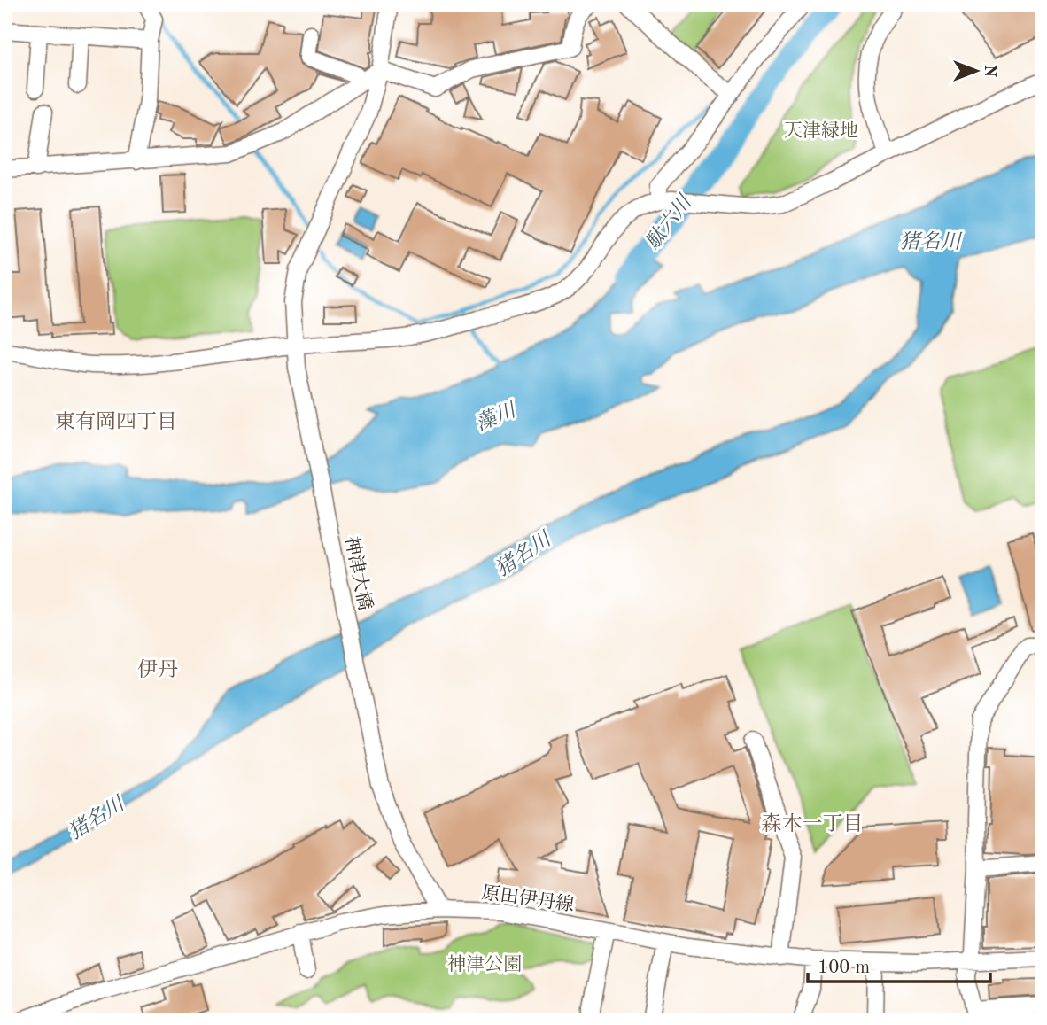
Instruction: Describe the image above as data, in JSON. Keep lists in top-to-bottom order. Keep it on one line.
{"streets":{"street":["神津大橋","原田伊丹線"]},"crossings":[["神津大橋","原田伊丹線"]],"districts":["東有岡四丁目","伊丹","森本一丁目"],"water":["駄六川","猪名川","藻川"],"parks":["天津緑地","神津公園"],"scale_bar":"100 m","north":"right"}
